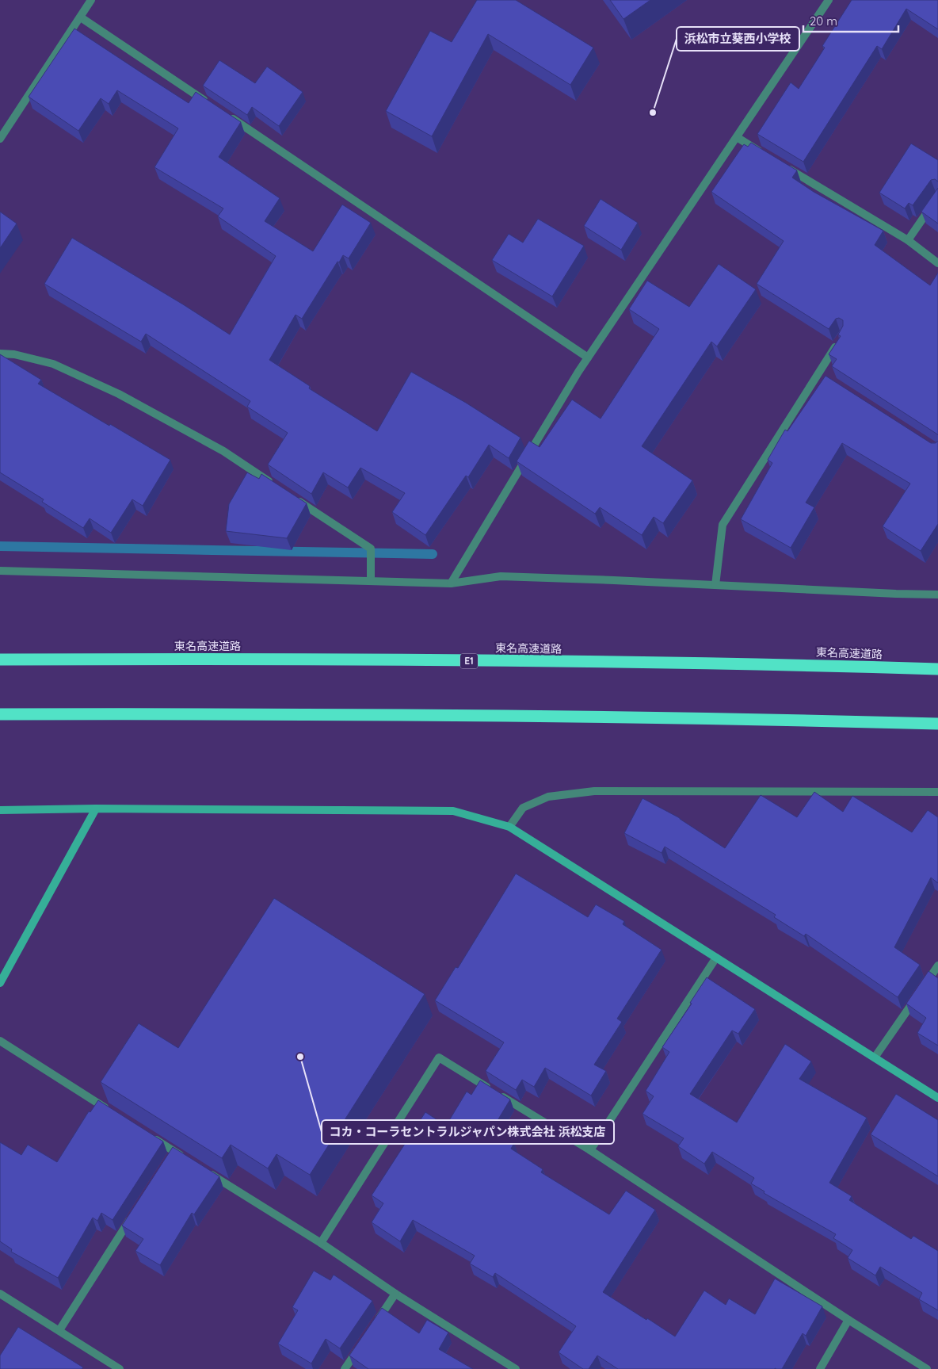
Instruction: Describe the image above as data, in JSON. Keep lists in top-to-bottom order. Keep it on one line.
{"streets":{"highway":["東名高速道路","E1"]},"places":["浜松市立葵西小学校","コカ・コーラセントラルジャパン株式会社 浜松支店"],"scale_bar":"20 m"}
